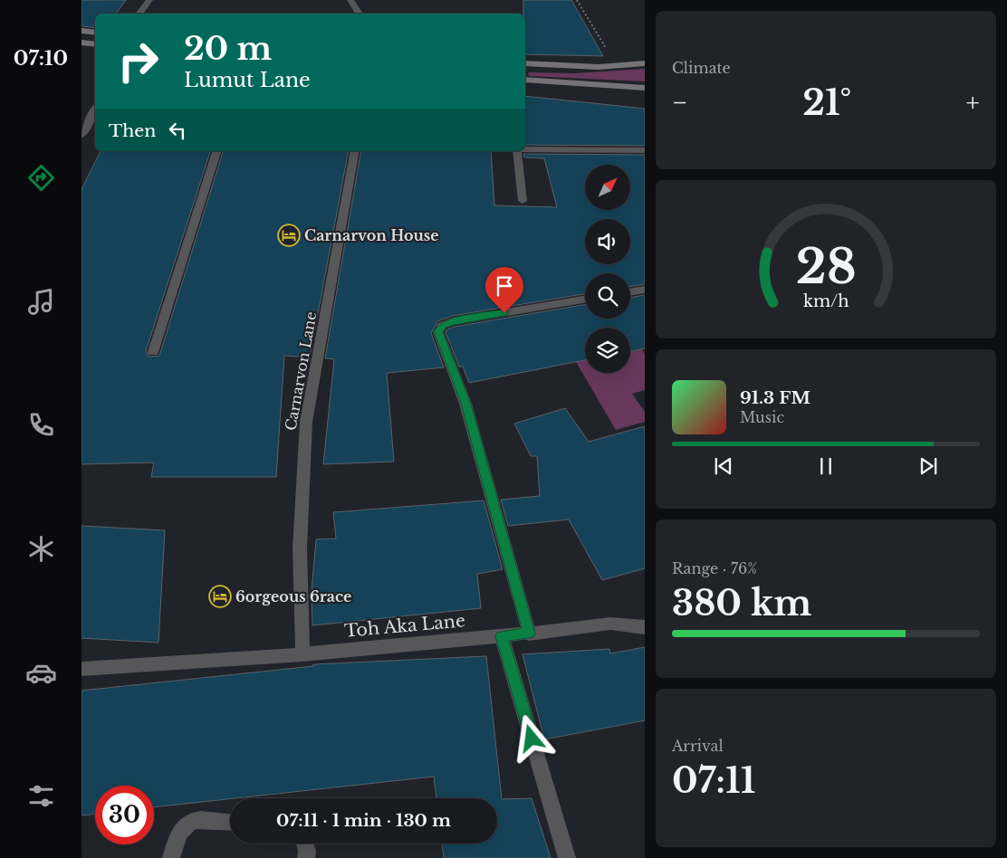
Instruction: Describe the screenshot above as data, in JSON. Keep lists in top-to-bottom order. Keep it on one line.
{"streets":{"street":["Carnarvon Lane","Toh Aka Lane"]},"crossings":[["Carnarvon Lane","Toh Aka Lane"]],"places":{"hotel":["Carnarvon House","6orgeous 6race"]},"north":"top right","page":{"tabs":"07:10","tile":["Climate",["Range · 76%","380 km"],["Arrival","07:11"]],"turn":["20 m","Lumut Lane"],"heat":["−","21°","+"],"then":"Then","song":["91.3 FM","Music"],"limit":"30","trip":"07:11 · 1 min · 130 m","gauge":["28","km/h"]}}
